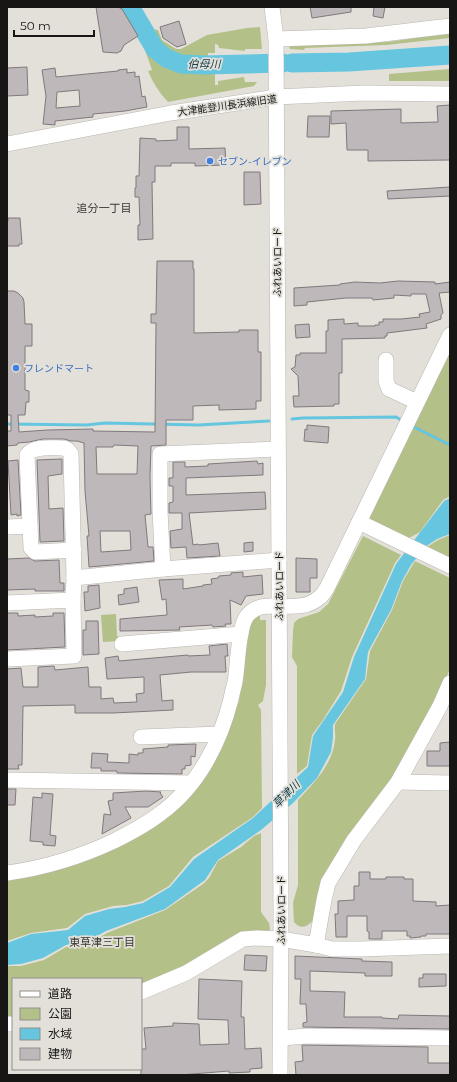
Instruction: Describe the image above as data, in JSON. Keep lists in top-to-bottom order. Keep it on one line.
{"streets":{"street":["大津能登川長浜線旧道","ふれあいロード"]},"crossings":[["大津能登川長浜線旧道","ふれあいロード"]],"districts":["追分一丁目","東草津三丁目"],"water":["伯母川","草津川"],"places":["セブン-イレブン","フレンドマート"],"legend":["道路","公園","水域","建物"],"scale_bar":"50 m"}
